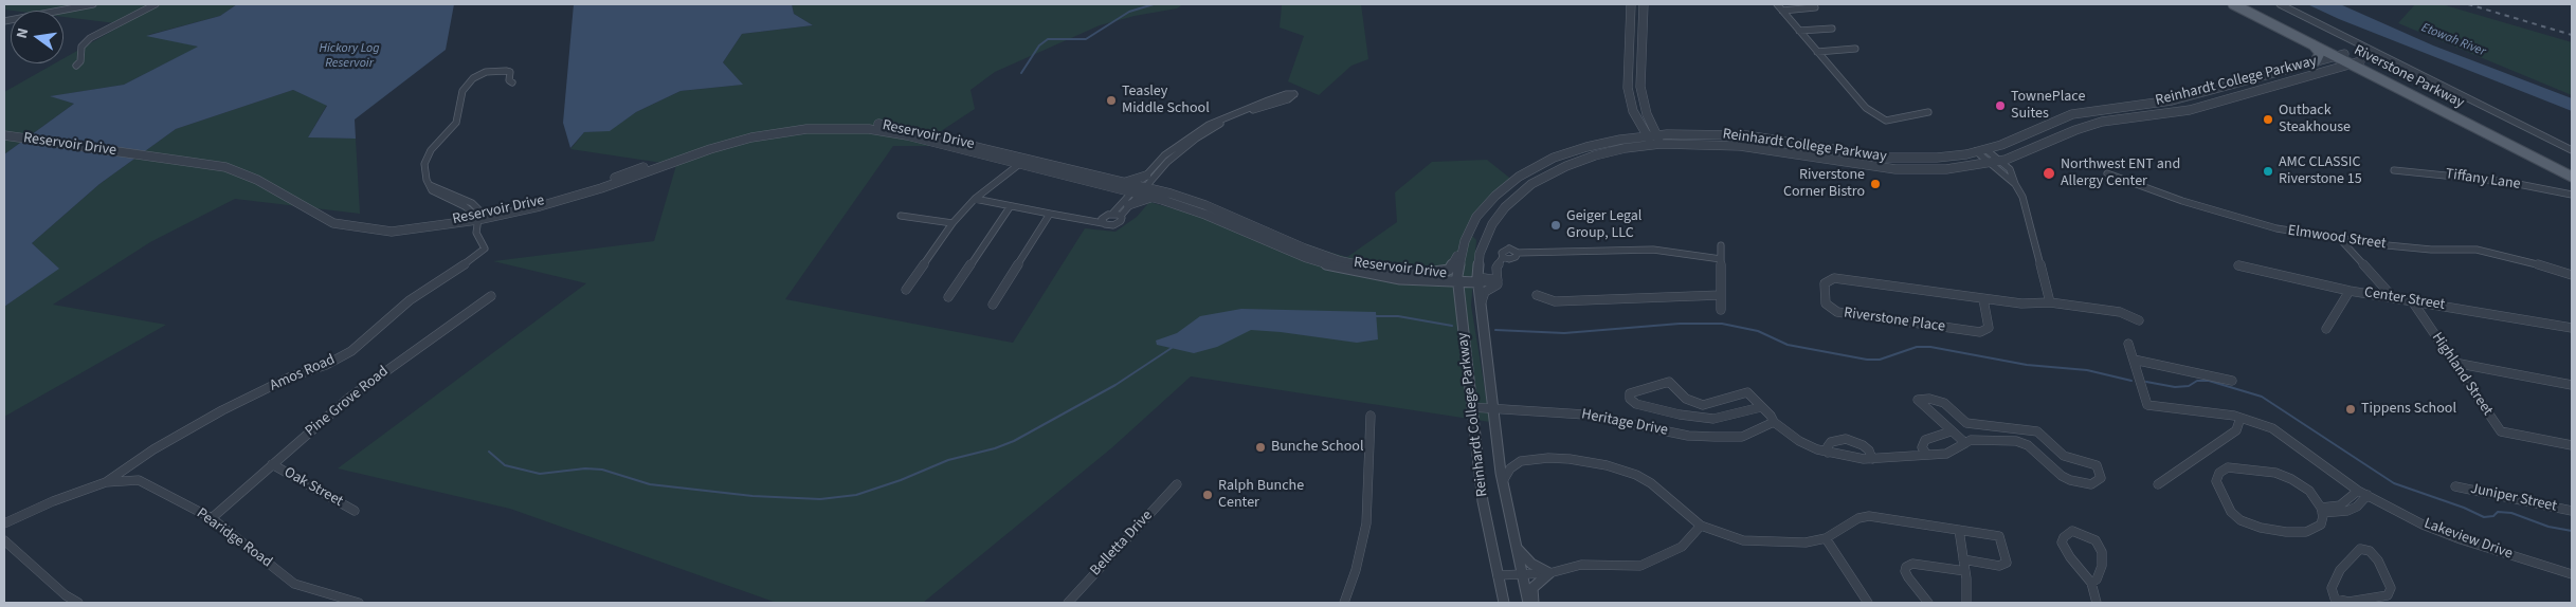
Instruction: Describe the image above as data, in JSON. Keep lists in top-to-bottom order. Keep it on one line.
{"streets":{"main road":["Riverstone Parkway"],"street":["Reinhardt College Parkway","Reservoir Drive","Tiffany Lane","Elmwood Street","Center Street","Riverstone Place","Amos Road","Highland Street","Pine Grove Road","Heritage Drive","Oak Street","Juniper Street","Pearidge Road","Lakeview Drive","Belletta Drive"]},"crossings":[["Riverstone Parkway","Reinhardt College Parkway"],["Reinhardt College Parkway","Reservoir Drive"],["Reinhardt College Parkway","Heritage Drive"],["Reservoir Drive","Amos Road"],["Center Street","Highland Street"],["Amos Road","Pearidge Road"],["Pine Grove Road","Oak Street"],["Pine Grove Road","Pearidge Road"]],"water":["Etowah River","Hickory Log Reservoir"],"places":["Teasley Middle School","TownePlace Suites","Outback Steakhouse","AMC CLASSIC Riverstone 15","Northwest ENT and Allergy Center","Riverstone Corner Bistro","Geiger Legal Group, LLC","Tippens School","Bunche School","Ralph Bunche Center"],"north":"left"}
